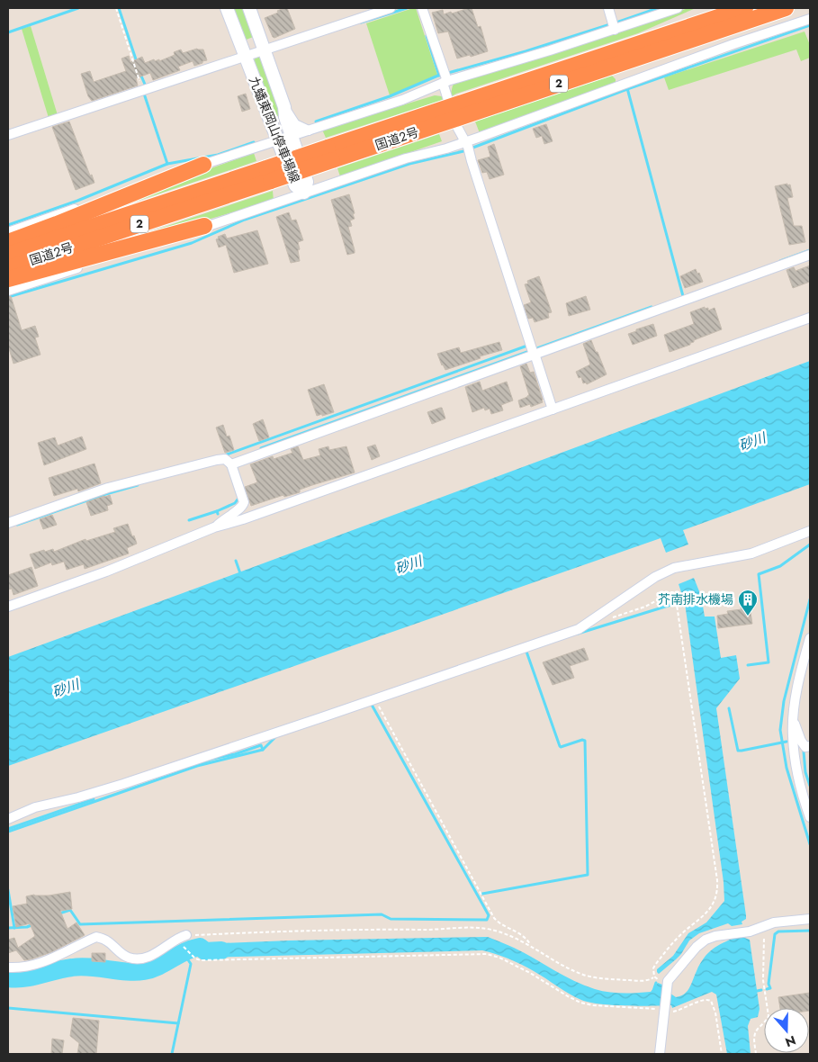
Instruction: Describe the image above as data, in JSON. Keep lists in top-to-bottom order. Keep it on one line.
{"streets":{"highway":["2","国道2号"],"main road":["九蟠東岡山停車場線"]},"water":["砂川"],"places":{"building":["芥南排水機場"]},"north":"bottom"}
